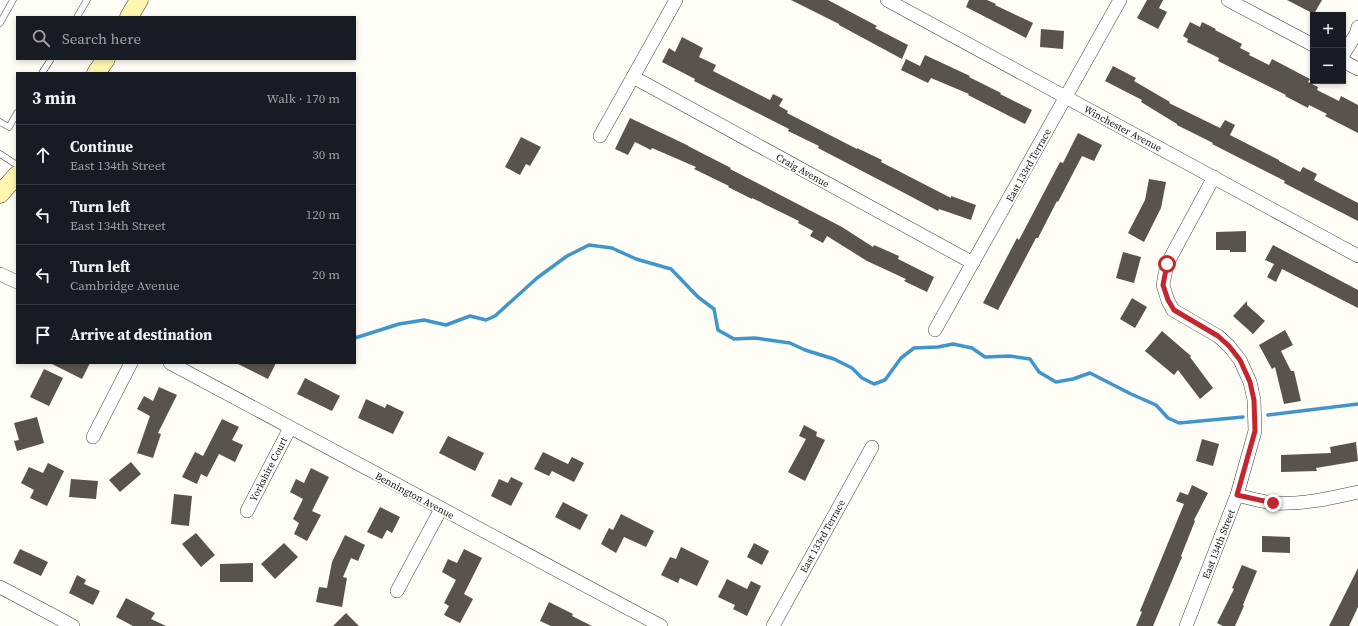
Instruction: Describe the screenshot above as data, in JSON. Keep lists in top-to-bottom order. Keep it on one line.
{"streets":{"street":["Winchester Avenue","East 133rd Terrace","Craig Avenue","Yorkshire Court","Bennington Avenue","East 134th Street"]},"crossings":[["Winchester Avenue","East 133rd Terrace"],["Winchester Avenue","East 134th Street"],["East 133rd Terrace","Craig Avenue"],["Yorkshire Court","Bennington Avenue"]],"page":{"map_buttons":["+","−"],"search":"Search here","heading":["3 min","Walk · 170 m"],"list":[["Continue","East 134th Street","30 m"],["Turn left","East 134th Street","120 m"],["Turn left","Cambridge Avenue","20 m"],"Arrive at destination"]}}
